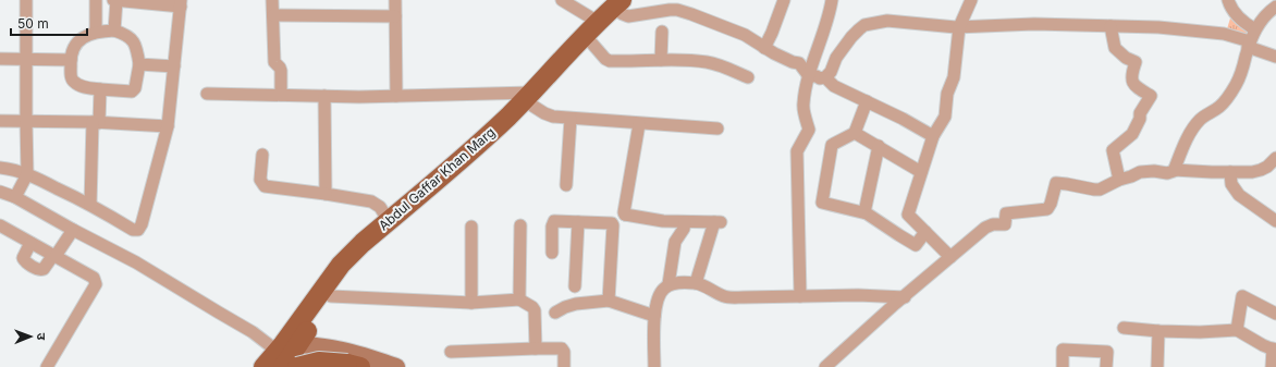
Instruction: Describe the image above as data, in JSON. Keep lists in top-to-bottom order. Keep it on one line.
{"streets":{"main road":["Abdul Gaffar Khan Marg"]},"scale_bar":"50 m","north":"right"}
